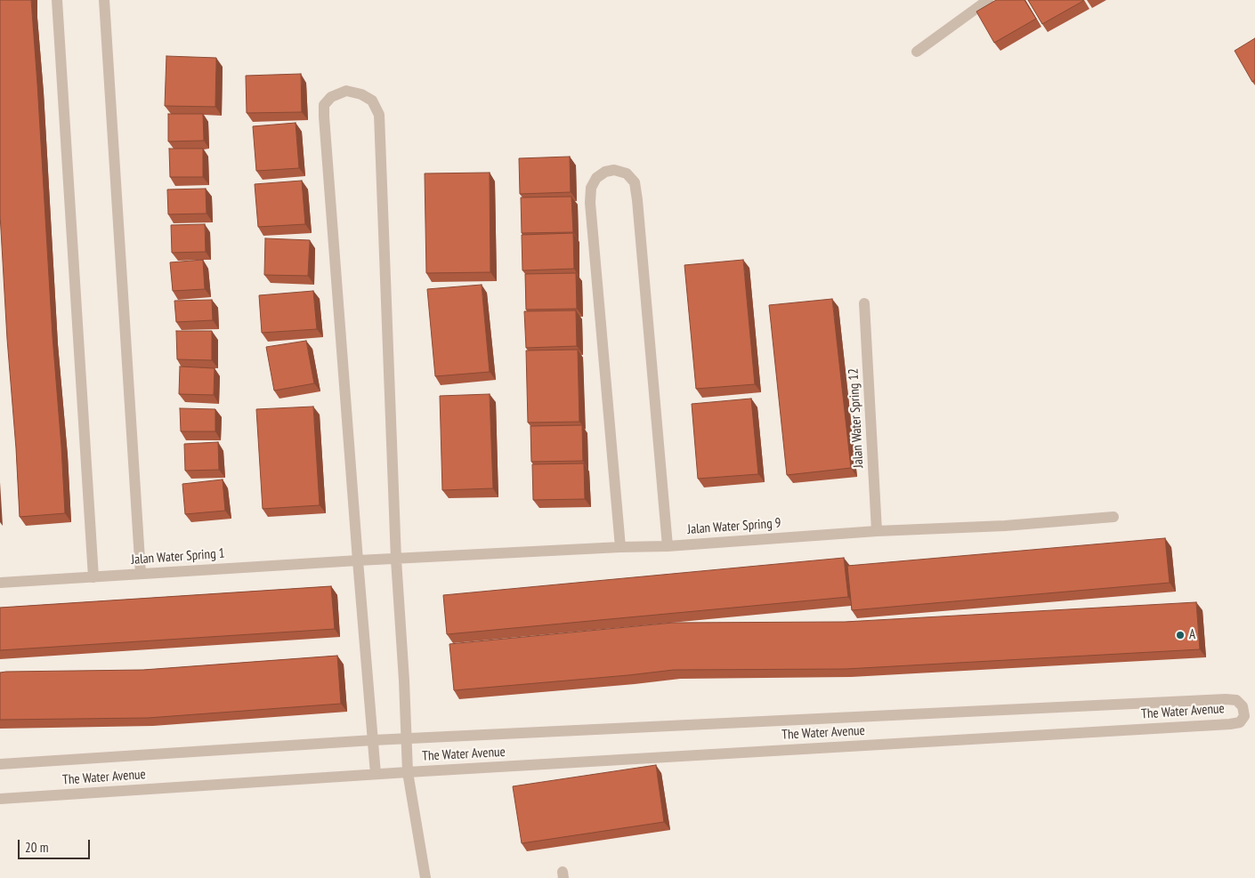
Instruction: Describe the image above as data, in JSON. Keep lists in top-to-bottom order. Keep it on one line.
{"streets":{"street":["Jalan Water Spring 12","Jalan Water Spring 9","Jalan Water Spring 1","The Water Avenue"]},"crossings":[["Jalan Water Spring 12","Jalan Water Spring 9"],["Jalan Water Spring 9","Jalan Water Spring 1"]],"places":["A"],"scale_bar":"20 m"}
